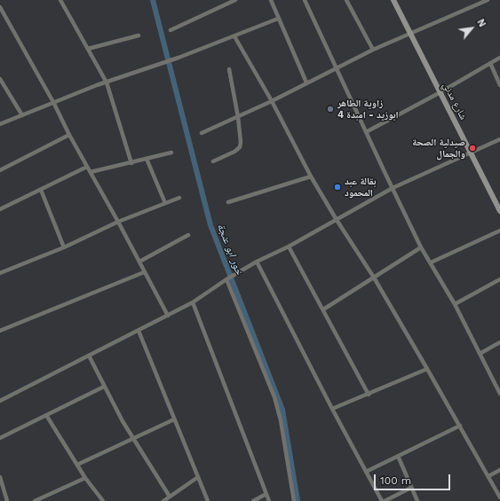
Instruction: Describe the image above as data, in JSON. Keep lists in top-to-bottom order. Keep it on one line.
{"streets":{"street":["شارع مدني"]},"water":["خور ابو عنجة"],"places":["زاوية الطاهر ابوزيد - امبدة 4","صيدلية الصحة والجمال","بقالة عبد المحمود"],"scale_bar":"100 m","north":"top right"}
